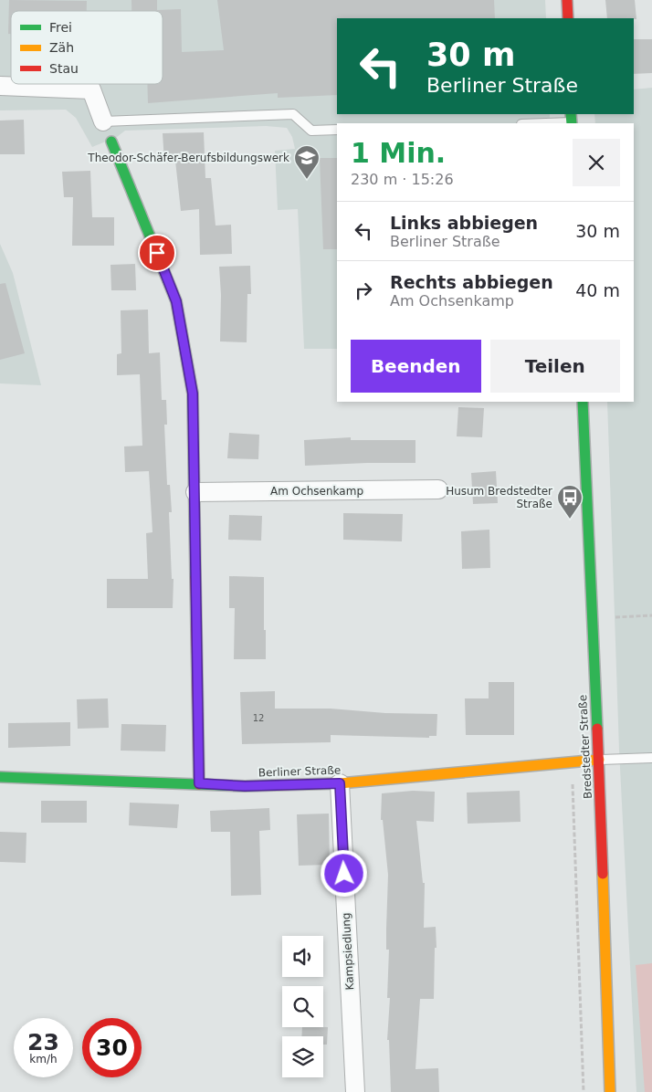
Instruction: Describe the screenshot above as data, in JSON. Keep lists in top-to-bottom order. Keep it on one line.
{"streets":{"street":["Am Ochsenkamp","Bredstedter Straße","Berliner Straße","Kampsiedlung"]},"crossings":[["Bredstedter Straße","Berliner Straße"],["Berliner Straße","Kampsiedlung"]],"places":{"school or university":["Theodor-Schäfer-Berufsbildungswerk"],"bus stop":["Husum Bredstedter Straße"]},"house_numbers":["12"],"legend":["Frei","Zäh","Stau"],"page":{"turn":["30 m","Berliner Straße"],"heading":["1 Min.","230 m · 15:26"],"list":[{"name":"Links abbiegen","note":"Berliner Straße","value":"30 m"},{"name":"Rechts abbiegen","note":"Am Ochsenkamp","value":"40 m"}],"buttons":["Beenden","Teilen"],"speed":"23 km/h","limit":"30"}}
